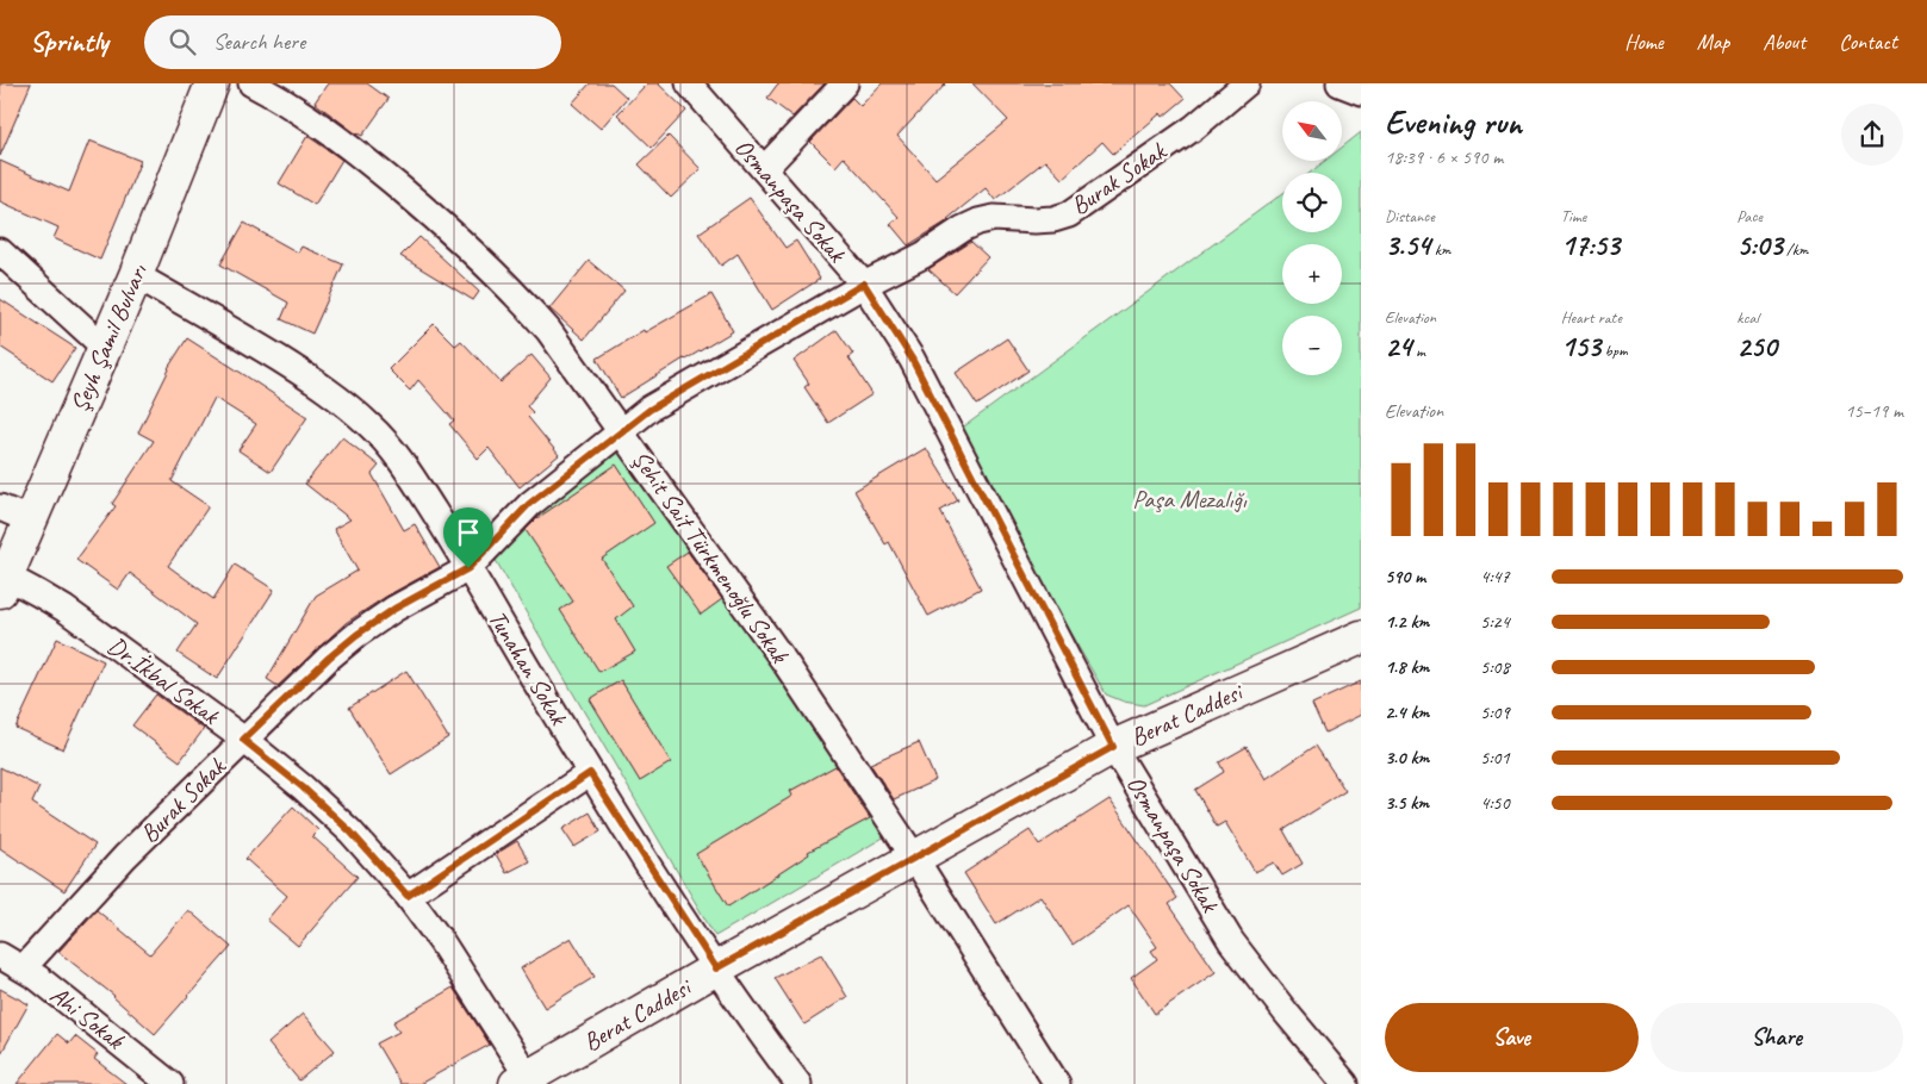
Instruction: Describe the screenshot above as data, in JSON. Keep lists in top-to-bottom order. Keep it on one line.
{"streets":{"street":["Burak Sokak","Osmanpaşa Sokak","Şeyh Şamil Bulvarı","Şehit Sait Türkmenoğlu Sokak","Tunahan Sokak","Dr.İkbal Sokak","Berat Caddesi","Ahi Sokak"]},"crossings":[["Burak Sokak","Osmanpaşa Sokak"],["Burak Sokak","Şehit Sait Türkmenoğlu Sokak"],["Burak Sokak","Tunahan Sokak"],["Burak Sokak","Dr.İkbal Sokak"],["Burak Sokak","Ahi Sokak"],["Osmanpaşa Sokak","Berat Caddesi"],["Şeyh Şamil Bulvarı","Tunahan Sokak"],["Şeyh Şamil Bulvarı","Dr.İkbal Sokak"],["Şehit Sait Türkmenoğlu Sokak","Berat Caddesi"],["Tunahan Sokak","Berat Caddesi"],["Dr.İkbal Sokak","Berat Caddesi"]],"parks":["Paşa Mezalığı"],"north":"top left","page":{"header":"Sprintly","search":"Search here","nav":["Home","Map","About","Contact"],"heading":["Evening run","18:39 · 6 × 590 m"],"map_buttons":["+","−"],"stats":[["Distance","3.54 km"],["Time","17:53"],["Pace","5:03 /km"],["Elevation","24 m"],["Heart rate","153 bpm"],["kcal","250"]],"chart":["Elevation","15–19 m"],"list":[{"name":"590 m","note":"4:47"},{"name":"1.2 km","note":"5:24"},{"name":"1.8 km","note":"5:08"},{"name":"2.4 km","note":"5:09"},{"name":"3.0 km","note":"5:01"},{"name":"3.5 km","note":"4:50"}],"buttons":["Save","Share"]}}
